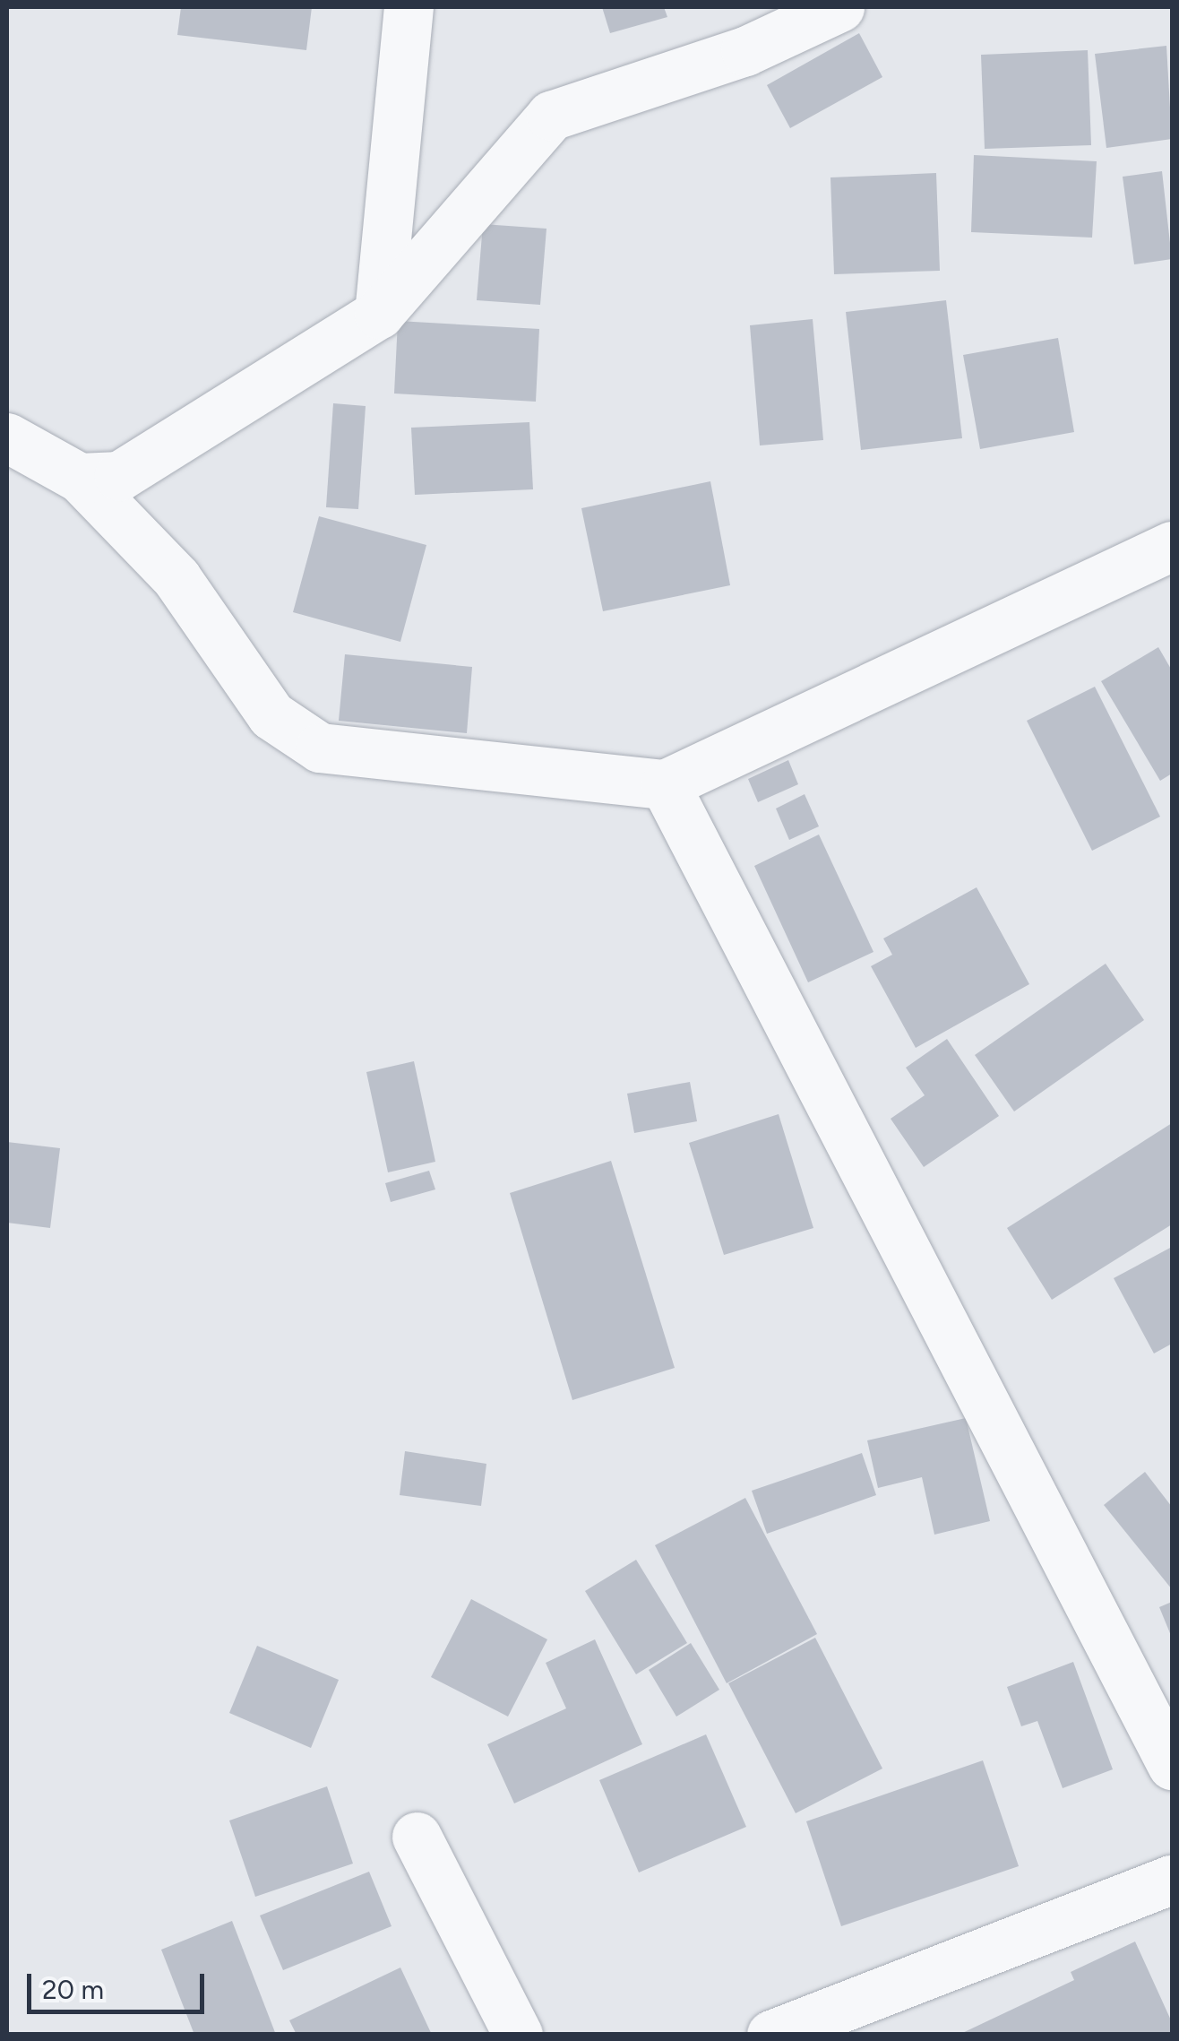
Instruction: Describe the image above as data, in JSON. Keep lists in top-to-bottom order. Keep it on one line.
{"scale_bar":"20 m"}
